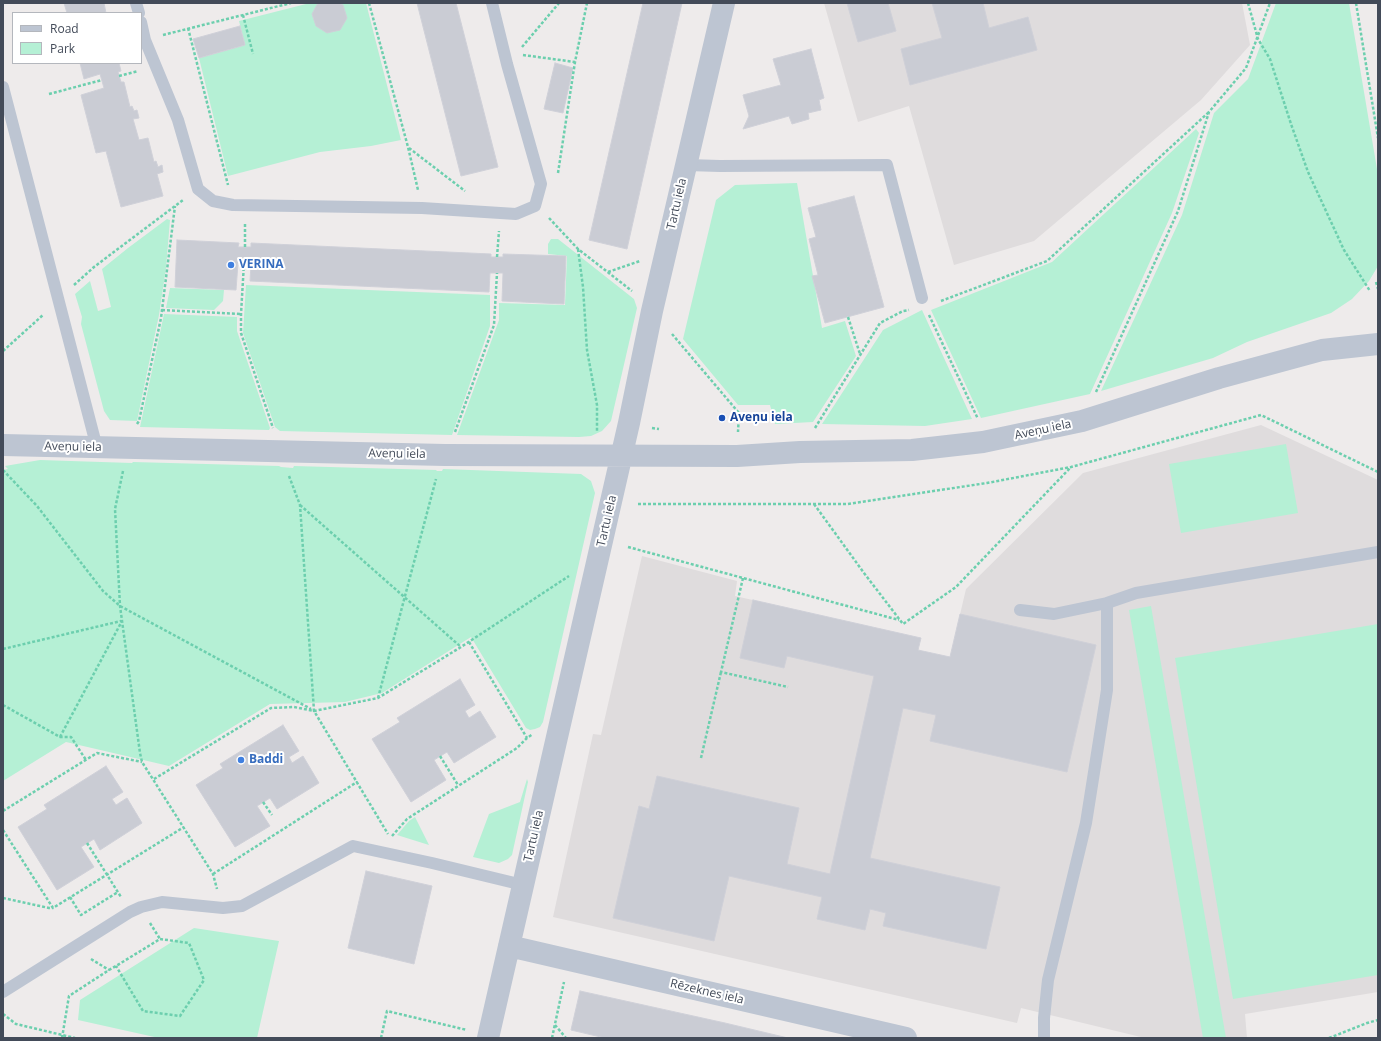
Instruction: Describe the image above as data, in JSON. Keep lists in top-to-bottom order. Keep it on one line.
{"streets":{"street":["Tartu iela","Aveņu iela","Rēzeknes iela"]},"crossings":[["Tartu iela","Aveņu iela"],["Tartu iela","Rēzeknes iela"]],"places":["VERINA","Aveņu iela","Baddi"],"legend":["Road","Park"]}
